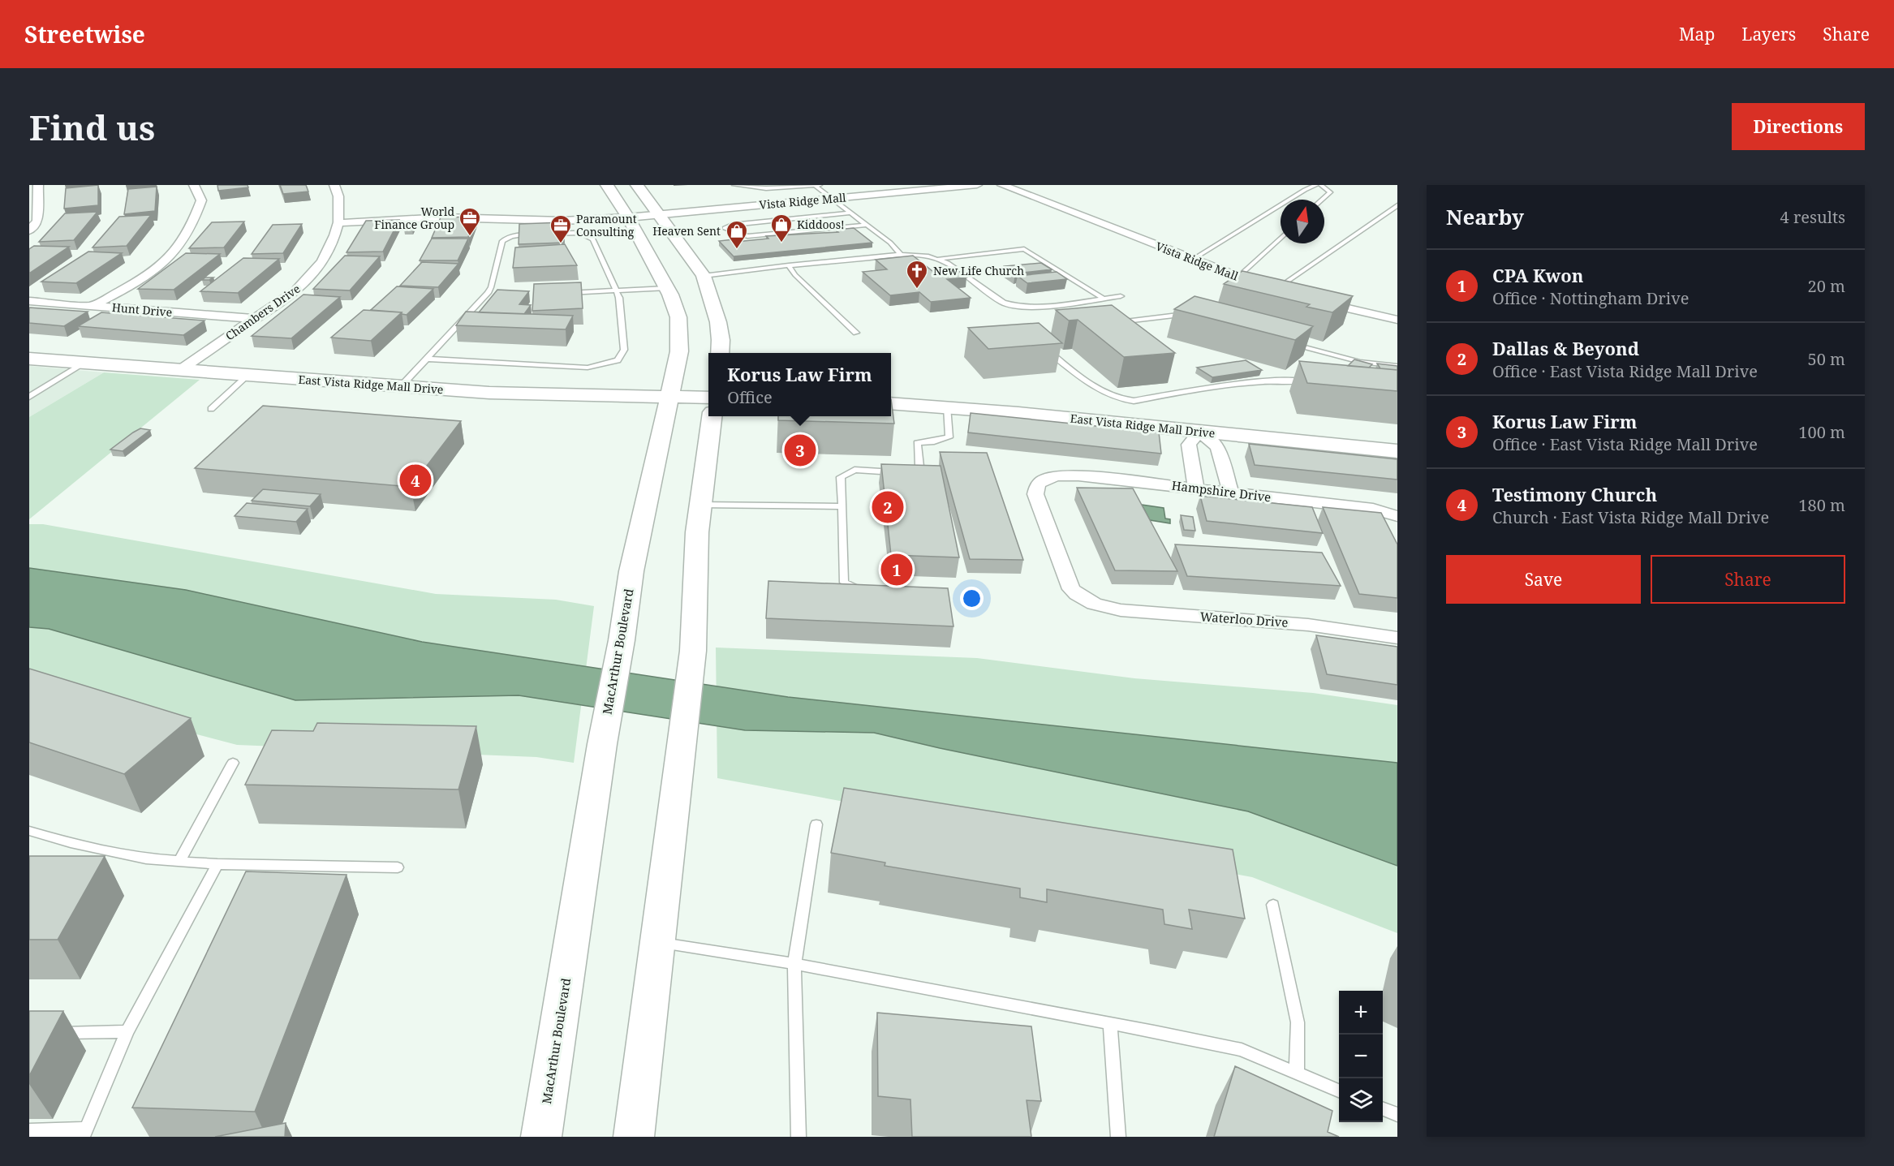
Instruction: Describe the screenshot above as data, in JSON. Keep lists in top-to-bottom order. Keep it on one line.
{"streets":{"main road":["East Vista Ridge Mall Drive","MacArthur Boulevard"],"street":["Vista Ridge Mall","Hunt Drive","Chambers Drive","Hampshire Drive","Waterloo Drive"]},"crossings":[["Vista Ridge Mall","Chambers Drive"],["Vista Ridge Mall","MacArthur Boulevard"],["Hunt Drive","Chambers Drive"],["Chambers Drive","East Vista Ridge Mall Drive"],["East Vista Ridge Mall Drive","MacArthur Boulevard"],["Hampshire Drive","Waterloo Drive"]],"places":{"office":["World Finance Group","Paramount Consulting"],"shop":["Kiddoos!","Heaven Sent"],"church":["New Life Church"]},"north":"top","page":{"header":"Streetwise","nav":["Map","Layers","Share"],"buttons":["Directions",["Save","Share"]],"title":"Find us","heading":["Nearby","4 results"],"list":[{"mark":"1","name":"CPA Kwon","note":"Office · Nottingham Drive","value":"20 m"},{"mark":"2","name":"Dallas & Beyond","note":"Office · East Vista Ridge Mall Drive","value":"50 m"},{"mark":"3","name":"Korus Law Firm","note":"Office · East Vista Ridge Mall Drive","value":"100 m"},{"mark":"4","name":"Testimony Church","note":"Church · East Vista Ridge Mall Drive","value":"180 m"}],"popup":["Korus Law Firm","Office"],"pins":["3","4","2","1"],"map_buttons":["+","−"]}}
